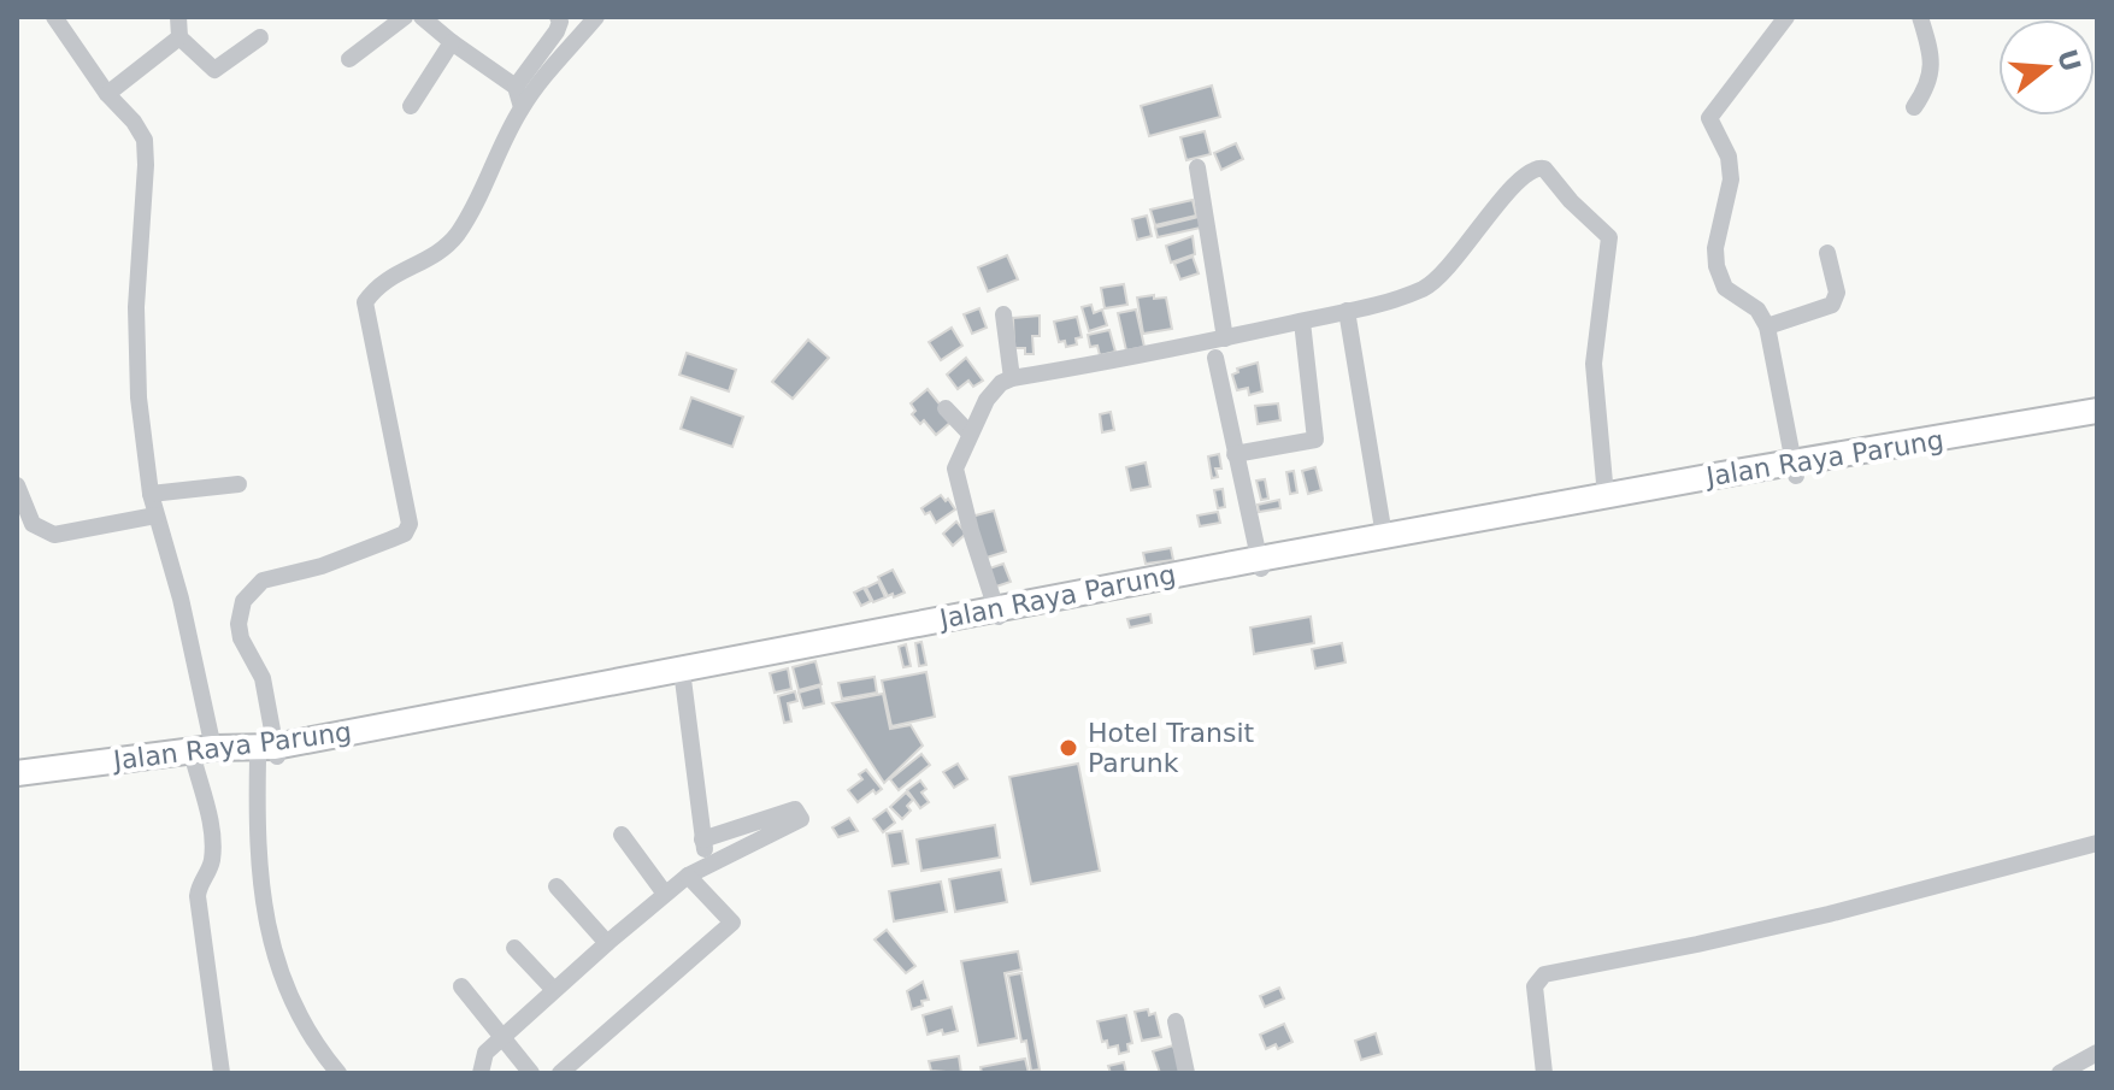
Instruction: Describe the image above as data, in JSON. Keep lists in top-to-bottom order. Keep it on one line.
{"streets":{"highway":["Jalan Raya Parung"]},"places":["Hotel Transit Parunk"],"north":"right"}
